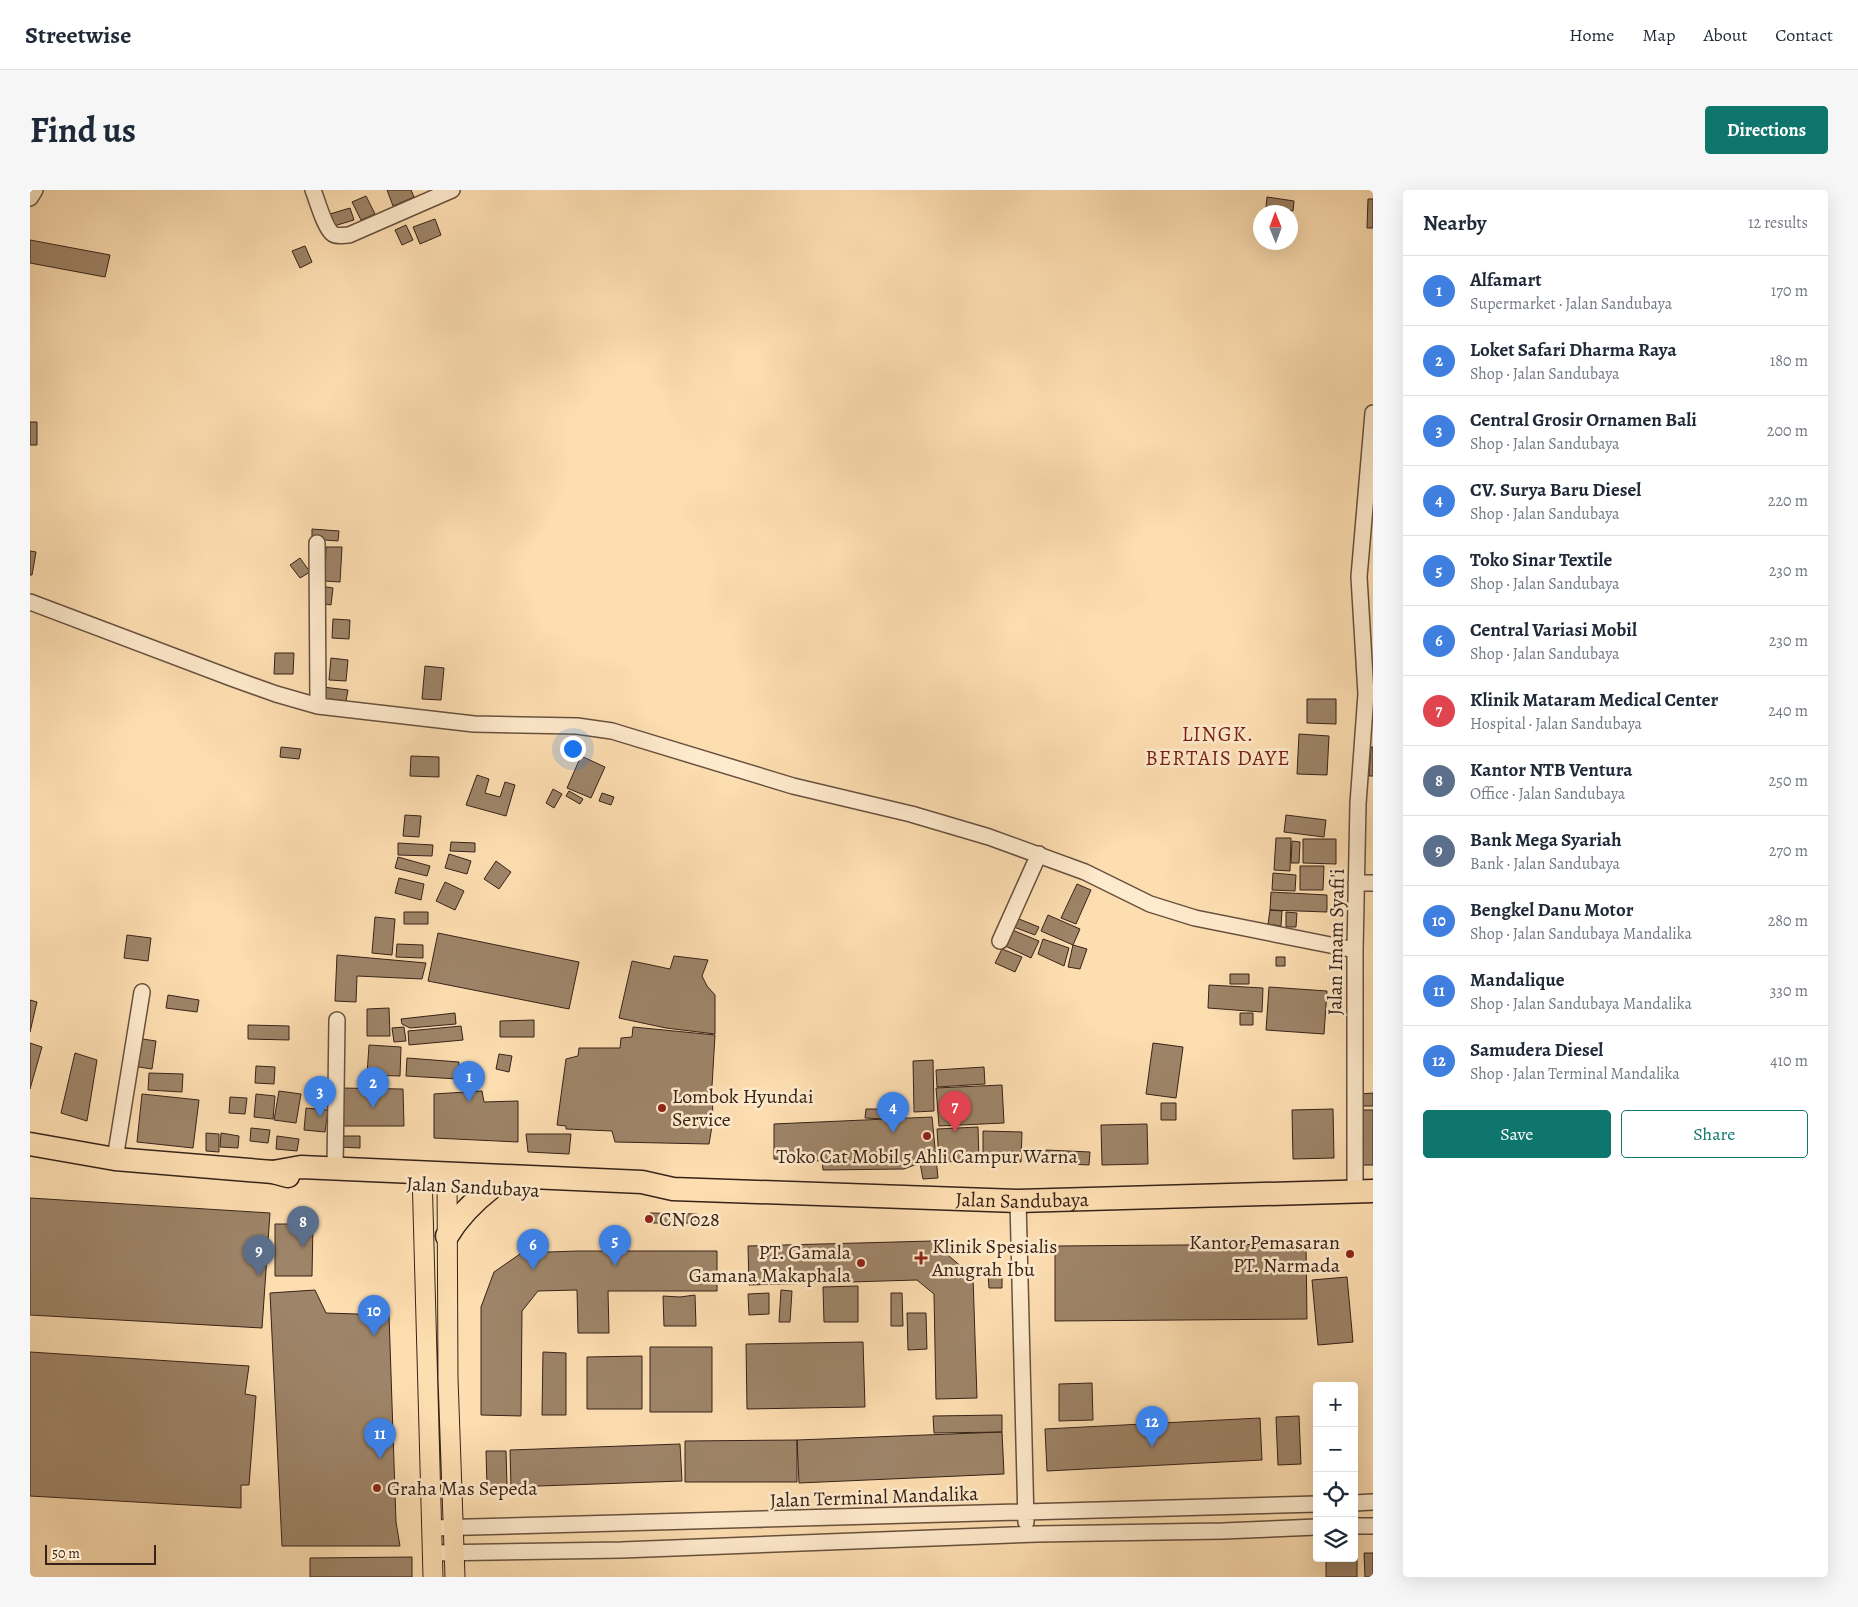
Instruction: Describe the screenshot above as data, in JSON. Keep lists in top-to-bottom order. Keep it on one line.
{"streets":{"highway":["Jalan Sandubaya"],"street":["Jalan Imam Syafi'i","Jalan Terminal Mandalika"]},"crossings":[["Jalan Imam Syafi'i","Jalan Sandubaya"]],"districts":["LINGK. BERTAIS DAYE"],"places":{"other":["Lombok Hyundai Service","Toko Cat Mobil 5 Ahli Campur Warna","CN 028","Kantor Pemasaran PT. Narmada","PT. Gamala Gamana Makaphala","Graha Mas Sepeda"],"health":["Klinik Spesialis Anugrah Ibu"]},"scale_bar":"50 m","north":"top","page":{"header":"Streetwise","nav":["Home","Map","About","Contact"],"title":"Find us","buttons":["Directions",["Save","Share"]],"heading":["Nearby","12 results"],"list":[{"mark":"1","name":"Alfamart","note":"Supermarket · Jalan Sandubaya","value":"170 m"},{"mark":"2","name":"Loket Safari Dharma Raya","note":"Shop · Jalan Sandubaya","value":"180 m"},{"mark":"3","name":"Central Grosir Ornamen Bali","note":"Shop · Jalan Sandubaya","value":"200 m"},{"mark":"4","name":"CV. Surya Baru Diesel","note":"Shop · Jalan Sandubaya","value":"220 m"},{"mark":"5","name":"Toko Sinar Textile","note":"Shop · Jalan Sandubaya","value":"230 m"},{"mark":"6","name":"Central Variasi Mobil","note":"Shop · Jalan Sandubaya","value":"230 m"},{"mark":"7","name":"Klinik Mataram Medical Center","note":"Hospital · Jalan Sandubaya","value":"240 m"},{"mark":"8","name":"Kantor NTB Ventura","note":"Office · Jalan Sandubaya","value":"250 m"},{"mark":"9","name":"Bank Mega Syariah","note":"Bank · Jalan Sandubaya","value":"270 m"},{"mark":"10","name":"Bengkel Danu Motor","note":"Shop · Jalan Sandubaya Mandalika","value":"280 m"},{"mark":"11","name":"Mandalique","note":"Shop · Jalan Sandubaya Mandalika","value":"330 m"},{"mark":"12","name":"Samudera Diesel","note":"Shop · Jalan Terminal Mandalika","value":"410 m"}],"pins":["1","2","3","7","4","8","5","6","9","10","12","11"],"map_buttons":["+","−"],"scale":"50 m"}}
